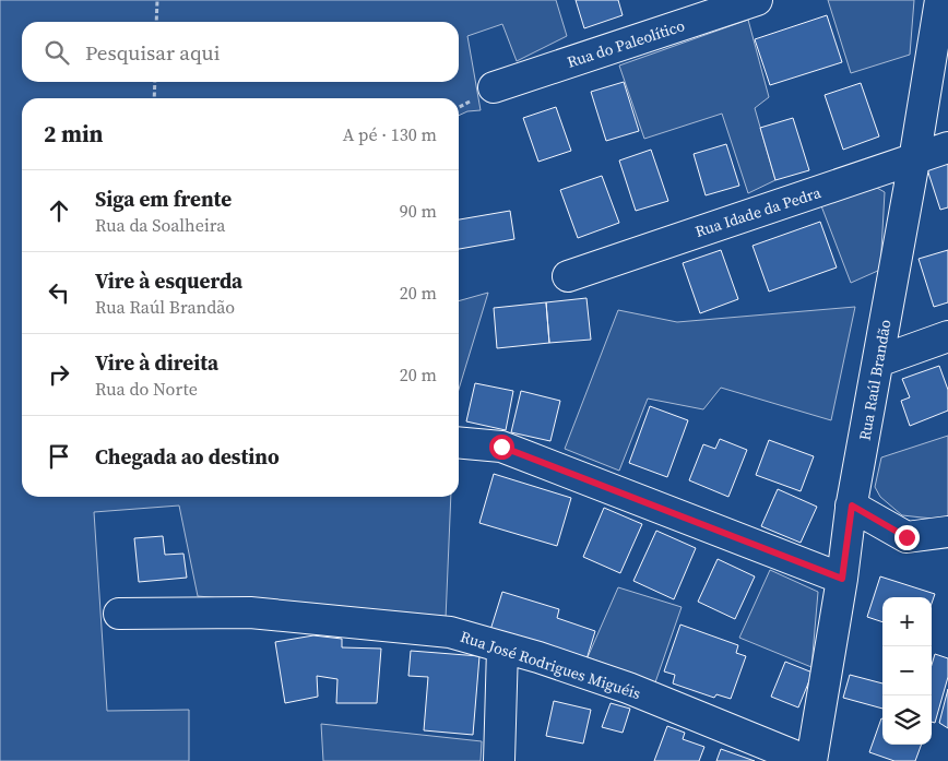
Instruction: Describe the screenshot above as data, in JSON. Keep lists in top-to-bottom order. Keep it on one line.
{"streets":{"street":["Rua do Paleolítico","Rua Idade da Pedra","Rua Raúl Brandão","Rua José Rodrigues Miguéis"]},"crossings":[["Rua Idade da Pedra","Rua Raúl Brandão"]],"page":{"search":"Pesquisar aqui","heading":["2 min","A pé · 130 m"],"list":[["Siga em frente","Rua da Soalheira","90 m"],["Vire à esquerda","Rua Raúl Brandão","20 m"],["Vire à direita","Rua do Norte","20 m"],"Chegada ao destino"],"map_buttons":["+","−"]}}
